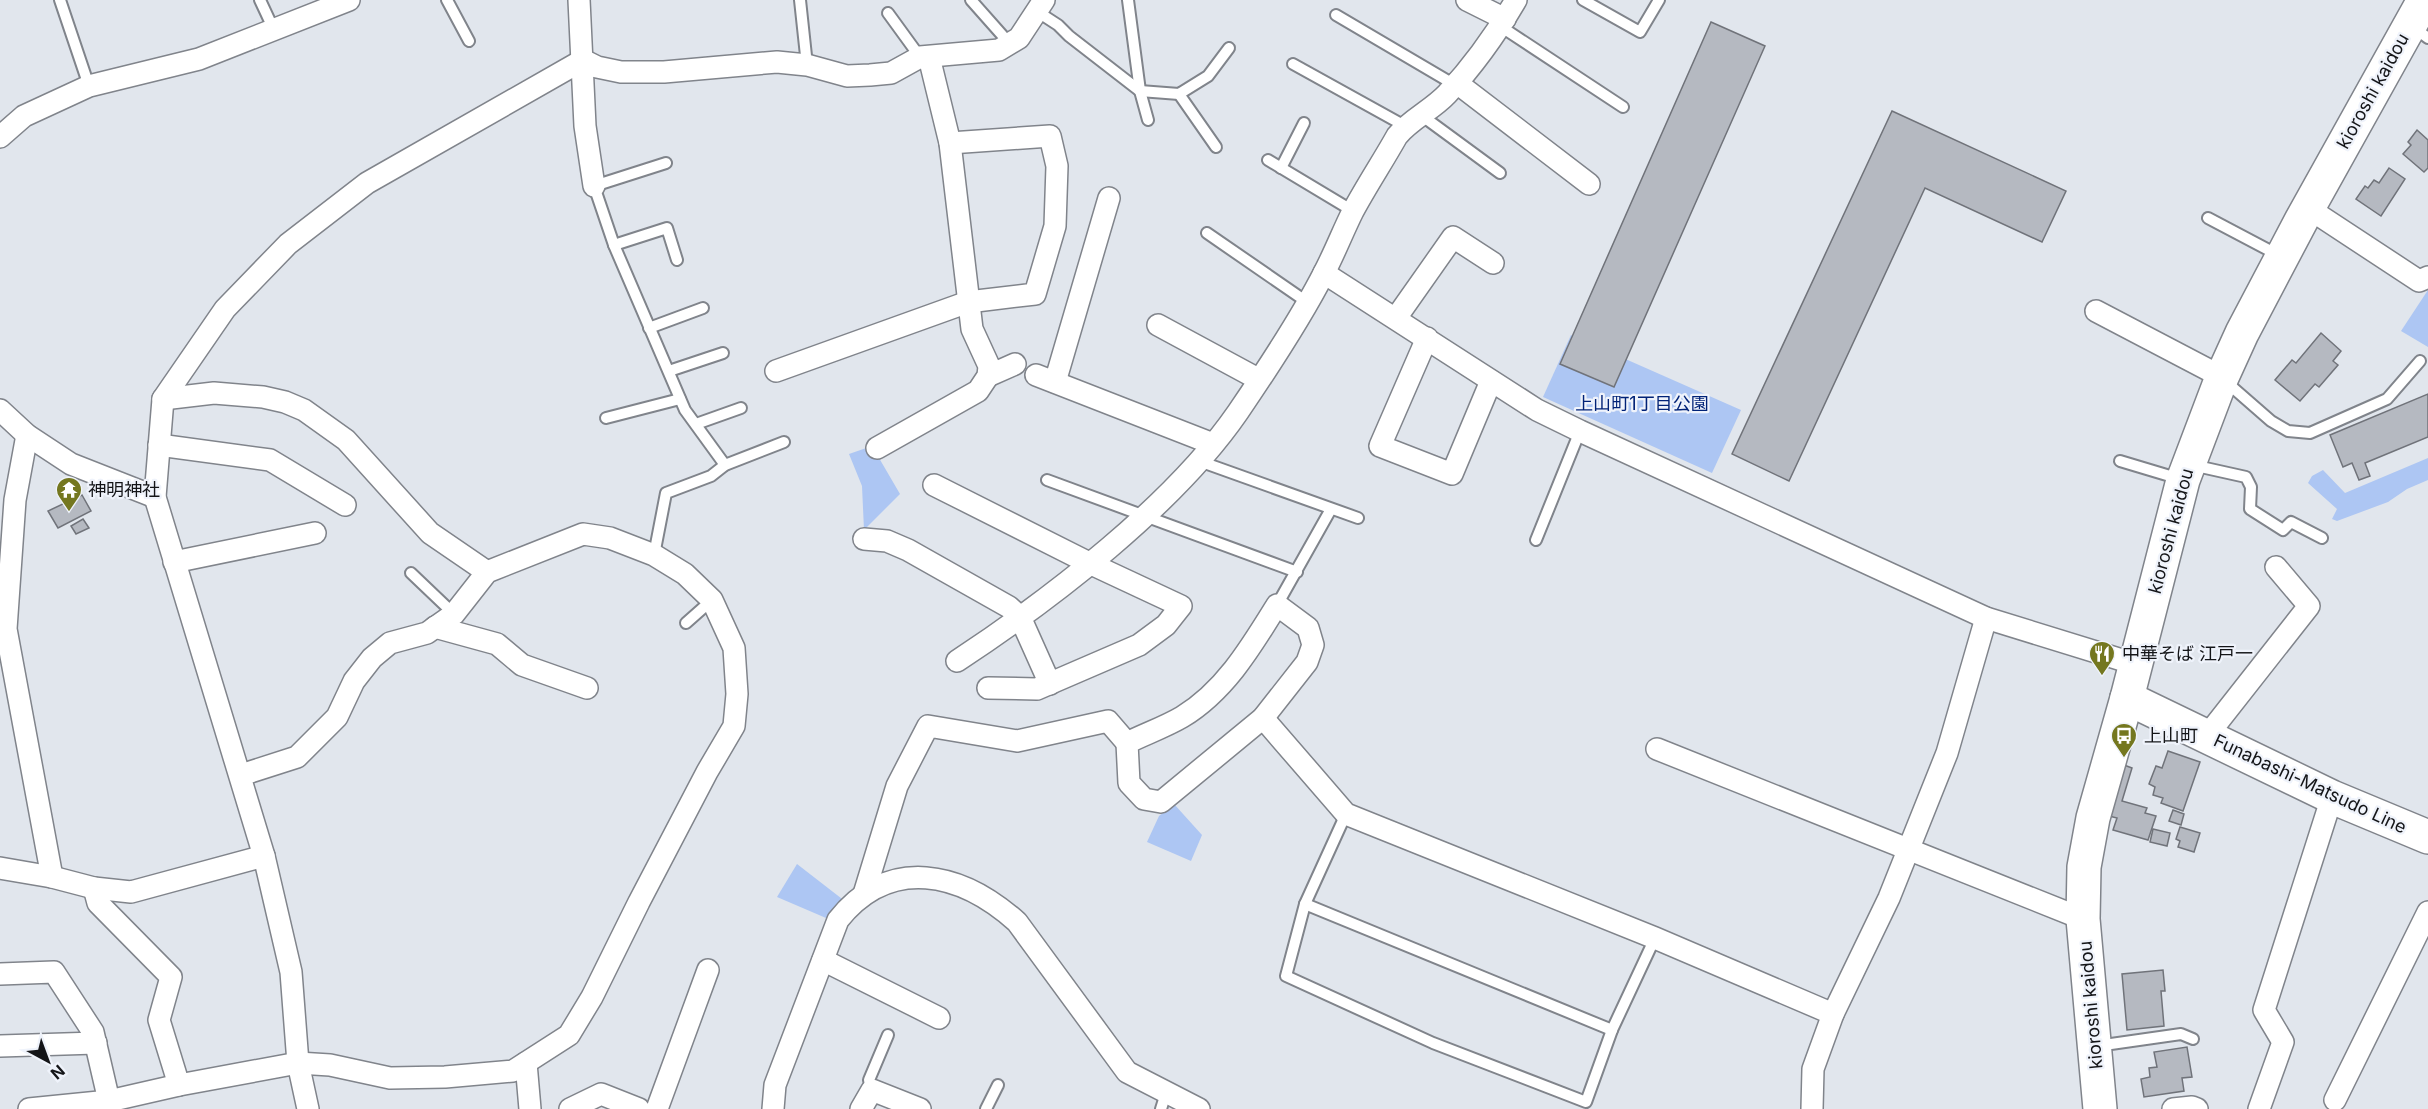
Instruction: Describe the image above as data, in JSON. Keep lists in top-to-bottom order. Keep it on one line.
{"streets":{"main road":["kioroshi kaidou","Funabashi-Matsudo Line"]},"crossings":[["kioroshi kaidou","Funabashi-Matsudo Line"]],"parks":["上山町1丁目公園"],"places":{"temple":["神明神社"],"restaurant":["中華そば 江戸一"],"bus stop":["上山町"]},"north":"bottom right"}
